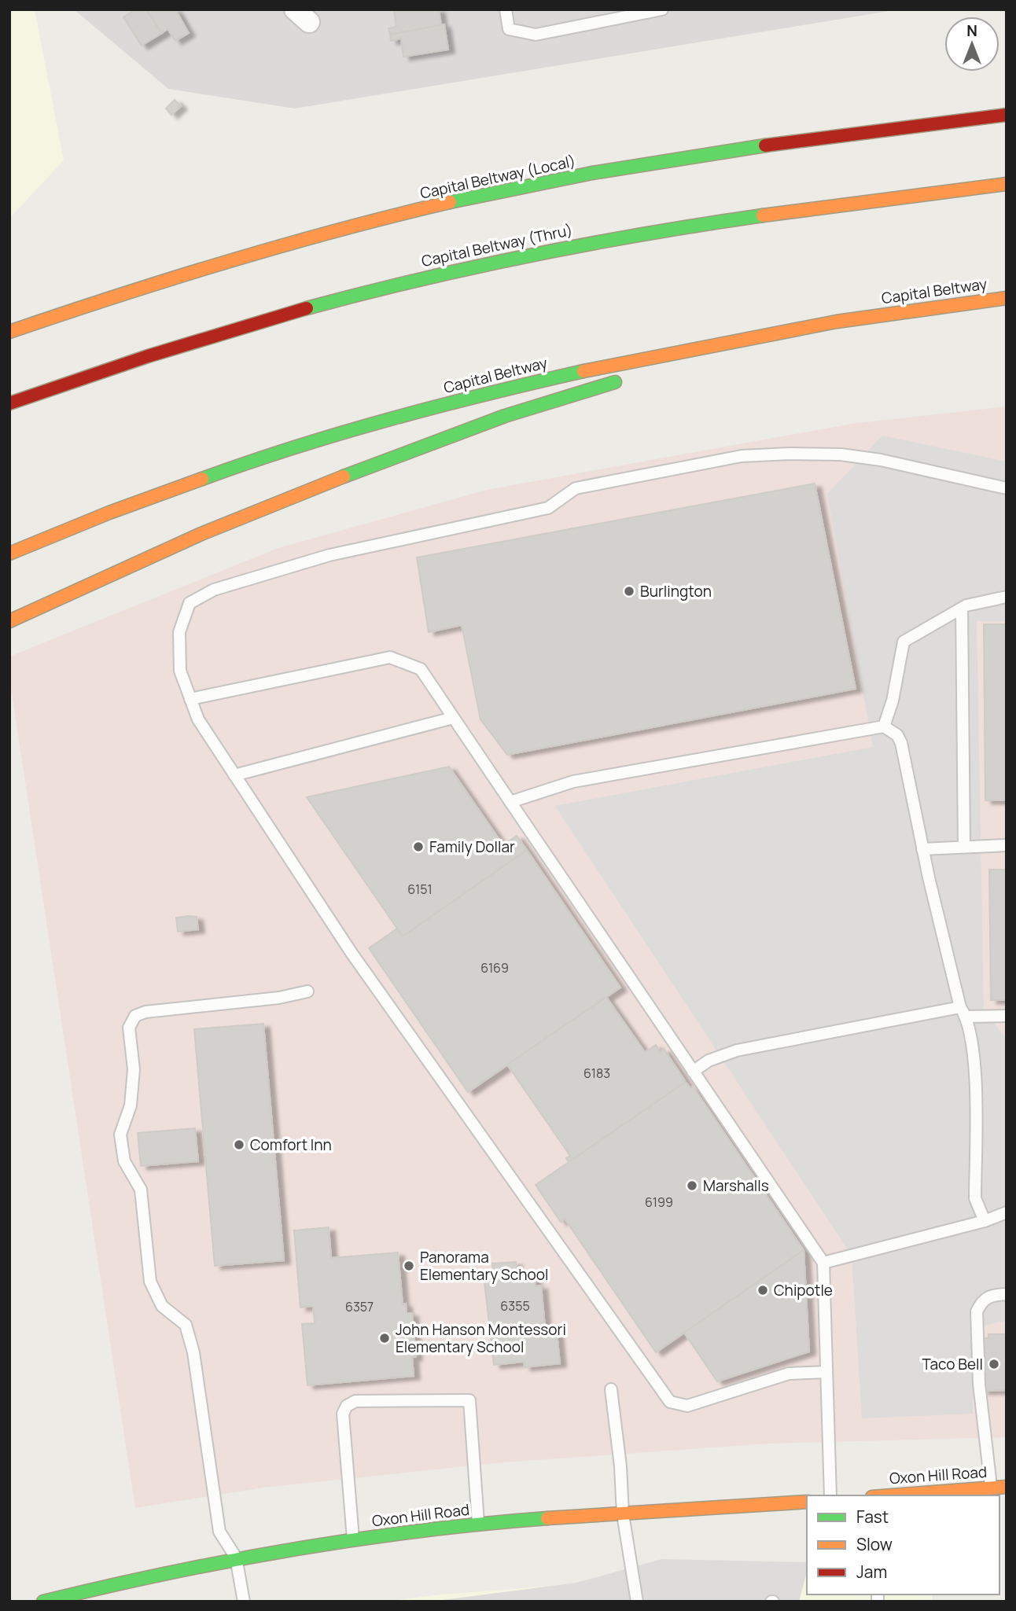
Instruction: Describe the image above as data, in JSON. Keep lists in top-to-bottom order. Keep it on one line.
{"streets":{"main road":["Capital Beltway (Local)","Capital Beltway (Thru)","Capital Beltway","Oxon Hill Road"]},"places":["Burlington","Family Dollar","Comfort Inn","Marshalls","Panorama Elementary School","Chipotle","John Hanson Montessori Elementary School","Taco Bell"],"house_numbers":["6151","6169","6183","6199","6355","6357"],"legend":["Fast","Slow","Jam"],"north":"top"}
